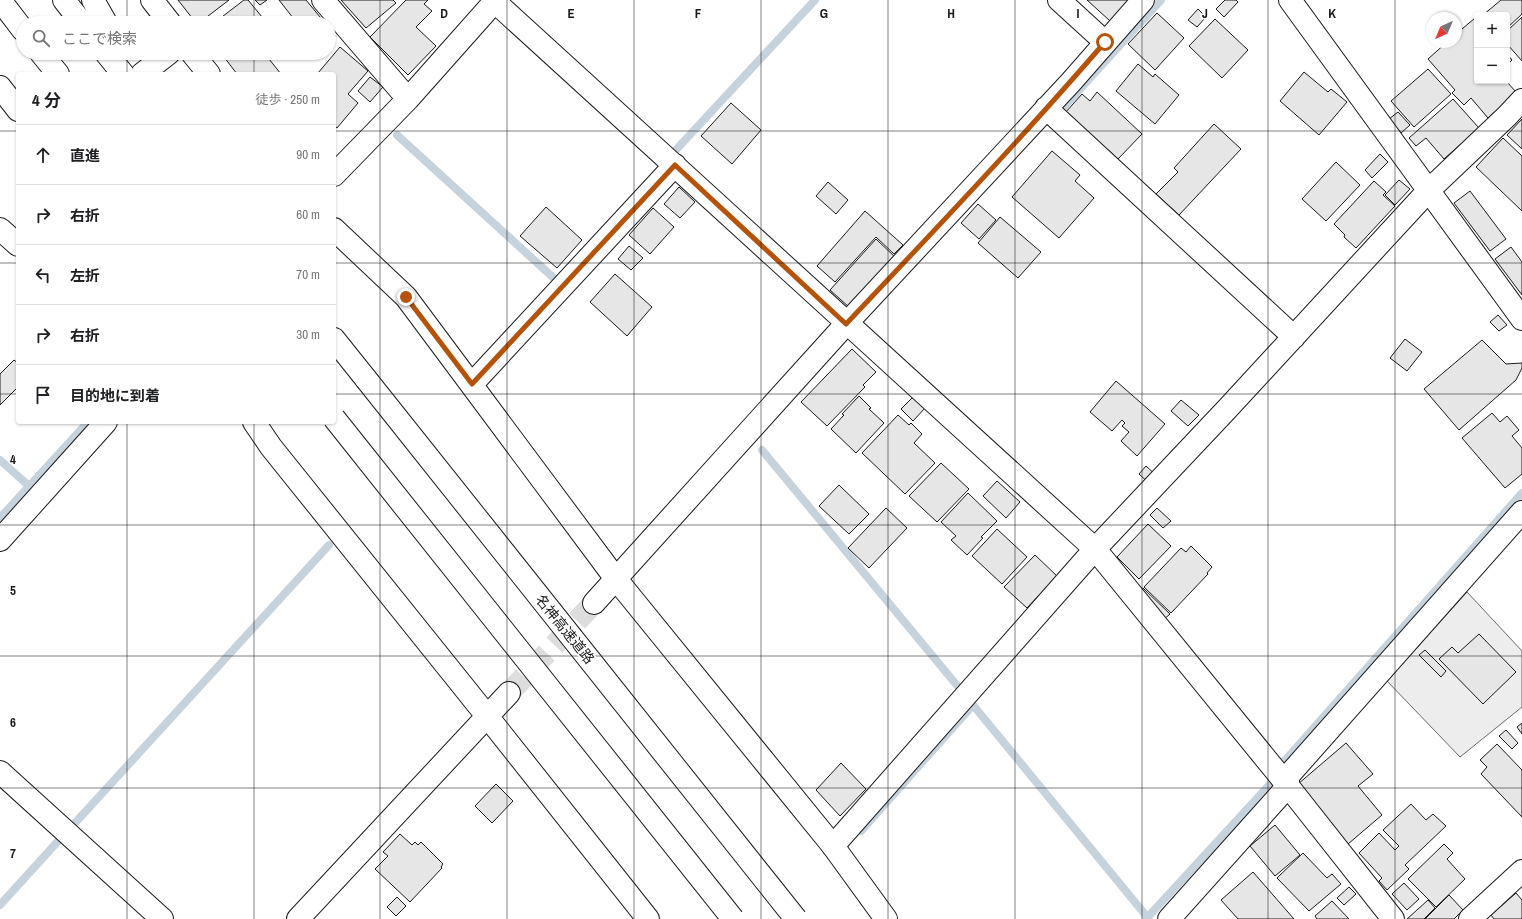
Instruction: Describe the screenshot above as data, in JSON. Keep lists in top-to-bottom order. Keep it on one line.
{"streets":{"main road":["名神高速道路"]},"north":"bottom left","page":{"map_buttons":["+","−"],"search":"ここで検索","heading":["4 分","徒歩 · 250 m"],"list":[["直進","90 m"],["右折","60 m"],["左折","70 m"],["右折","30 m"],"目的地に到着"]},"grid":{"columns":["D","E","F","G","H","I","J","K"],"rows":["4","5","6","7"]}}
